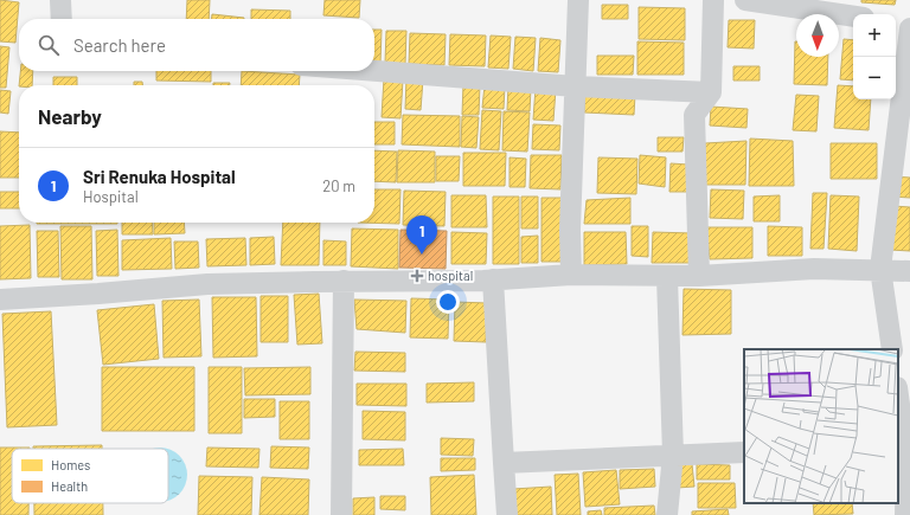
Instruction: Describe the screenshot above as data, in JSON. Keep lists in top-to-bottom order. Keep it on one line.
{"places":{"health":["hospital"]},"legend":["Homes","Health"],"north":"bottom","page":{"map_buttons":["+","−"],"search":"Search here","heading":"Nearby","list":[{"mark":"1","name":"Sri Renuka Hospital","note":"Hospital","value":"20 m"}],"pins":"1"}}
